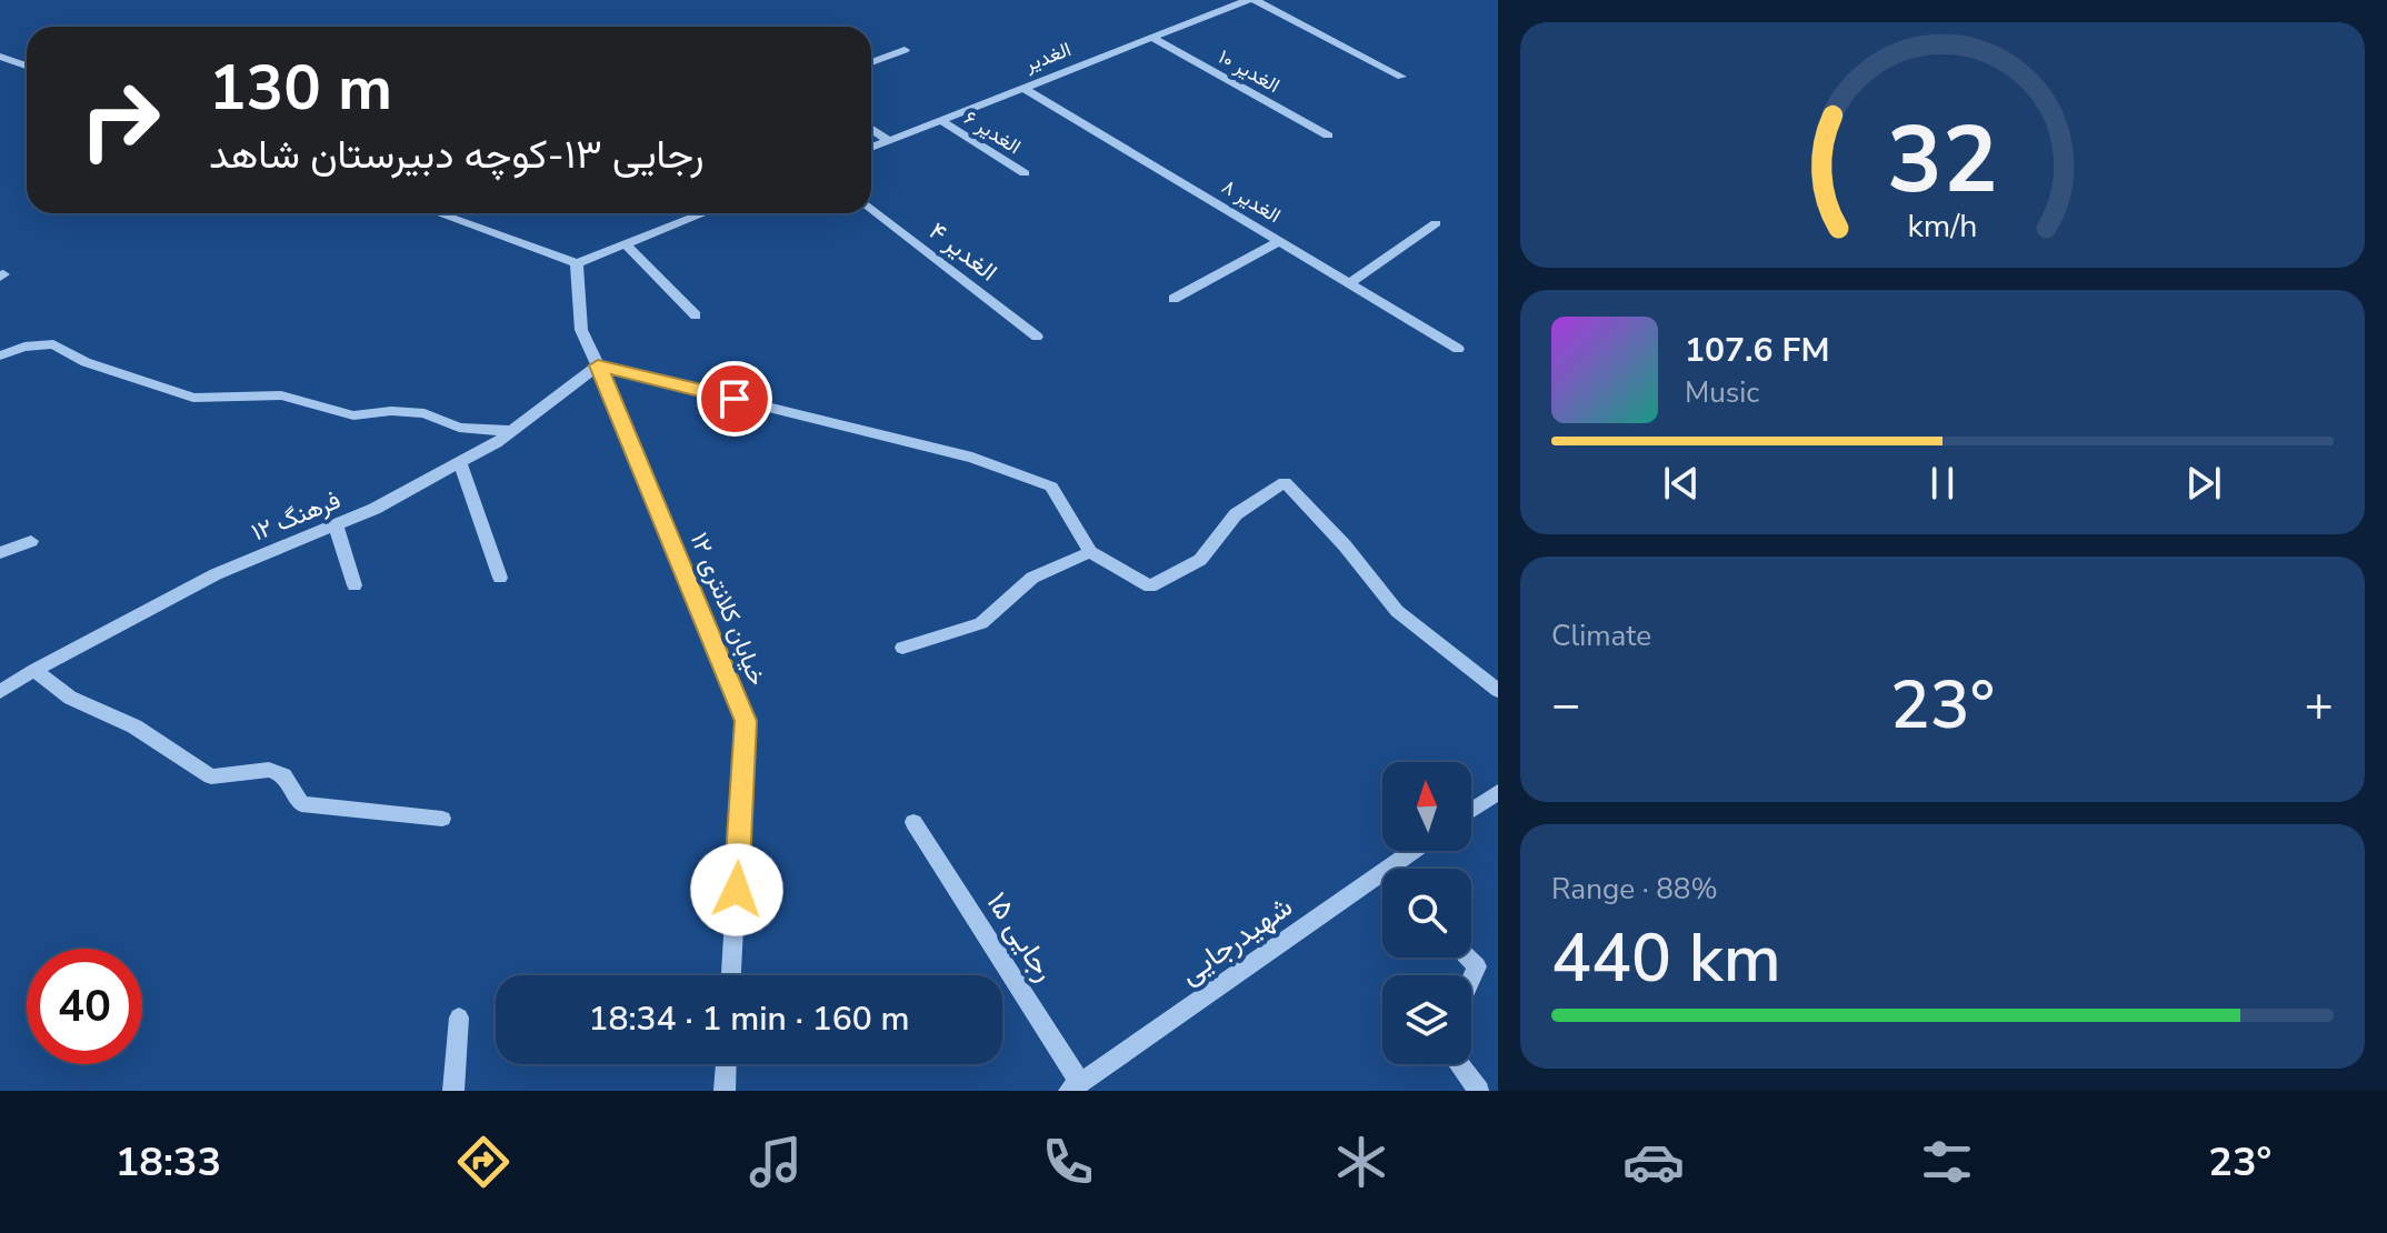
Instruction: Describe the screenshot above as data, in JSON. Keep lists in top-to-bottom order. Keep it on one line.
{"streets":{"street":["الغدیر","الغدیر ۱۰","الغدیر ۶","الغدیر ۸","الغدیر ۴","فرهنگ ۱۲","خیابان کلانتری ۱۲","رجایی ۱۵","شهیدرجایی"]},"crossings":[["الغدیر","الغدیر ۱۰"],["الغدیر","الغدیر ۶"],["الغدیر","الغدیر ۸"],["فرهنگ ۱۲","خیابان کلانتری ۱۲"],["رجایی ۱۵","شهیدرجایی"]],"north":"top","page":{"turn":["130 m","رجایی ۱۳-کوچه دبیرستان شاهد"],"song":["107.6 FM","Music"],"tile":["Climate",["Range · 88%","440 km"]],"heat":["−","23°","+"],"limit":"40","trip":"18:34 · 1 min · 160 m","tabs":["18:33","23°"],"gauge":["32","km/h"]}}
